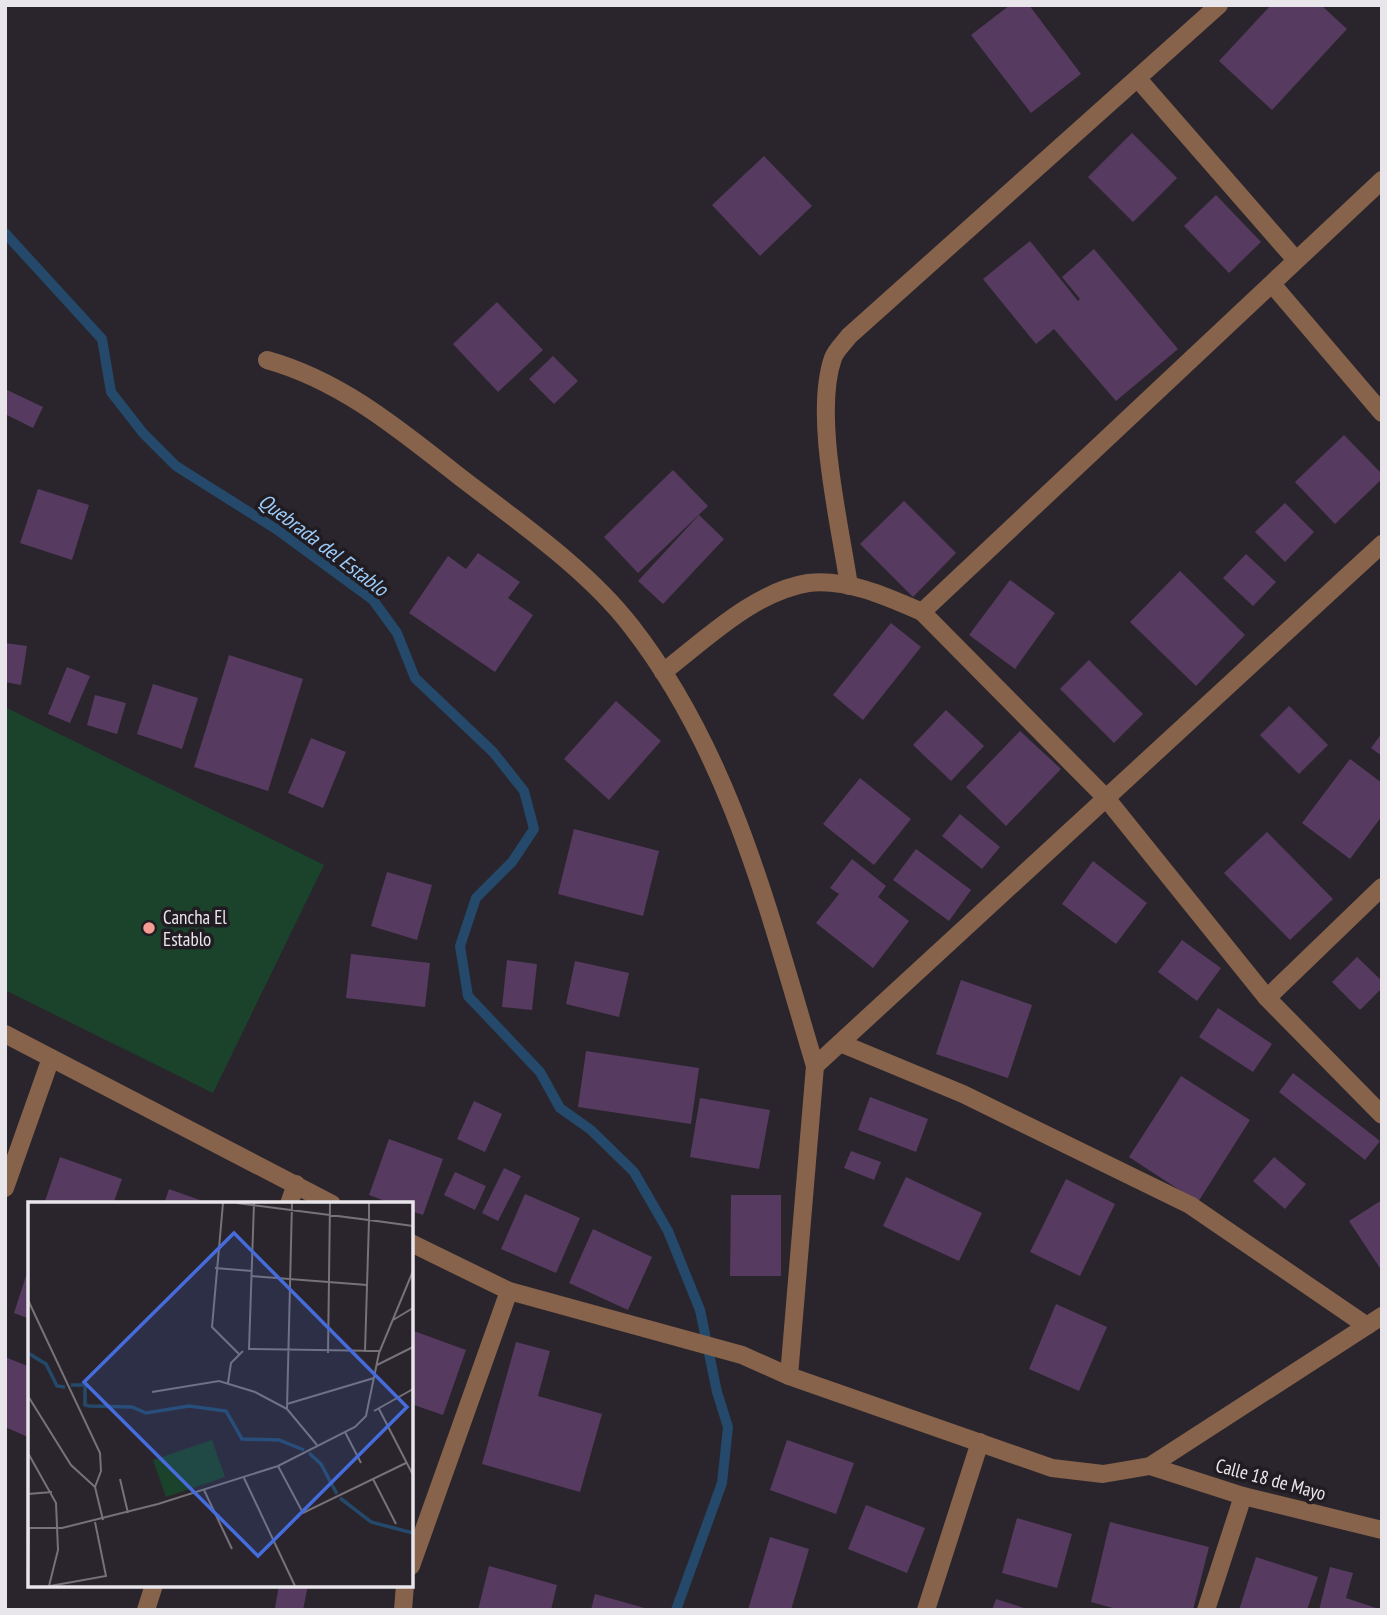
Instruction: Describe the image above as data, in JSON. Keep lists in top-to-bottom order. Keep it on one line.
{"streets":{"street":["Calle 18 de Mayo"]},"water":["Quebrada del Establo"],"places":["Cancha El Establo"]}
